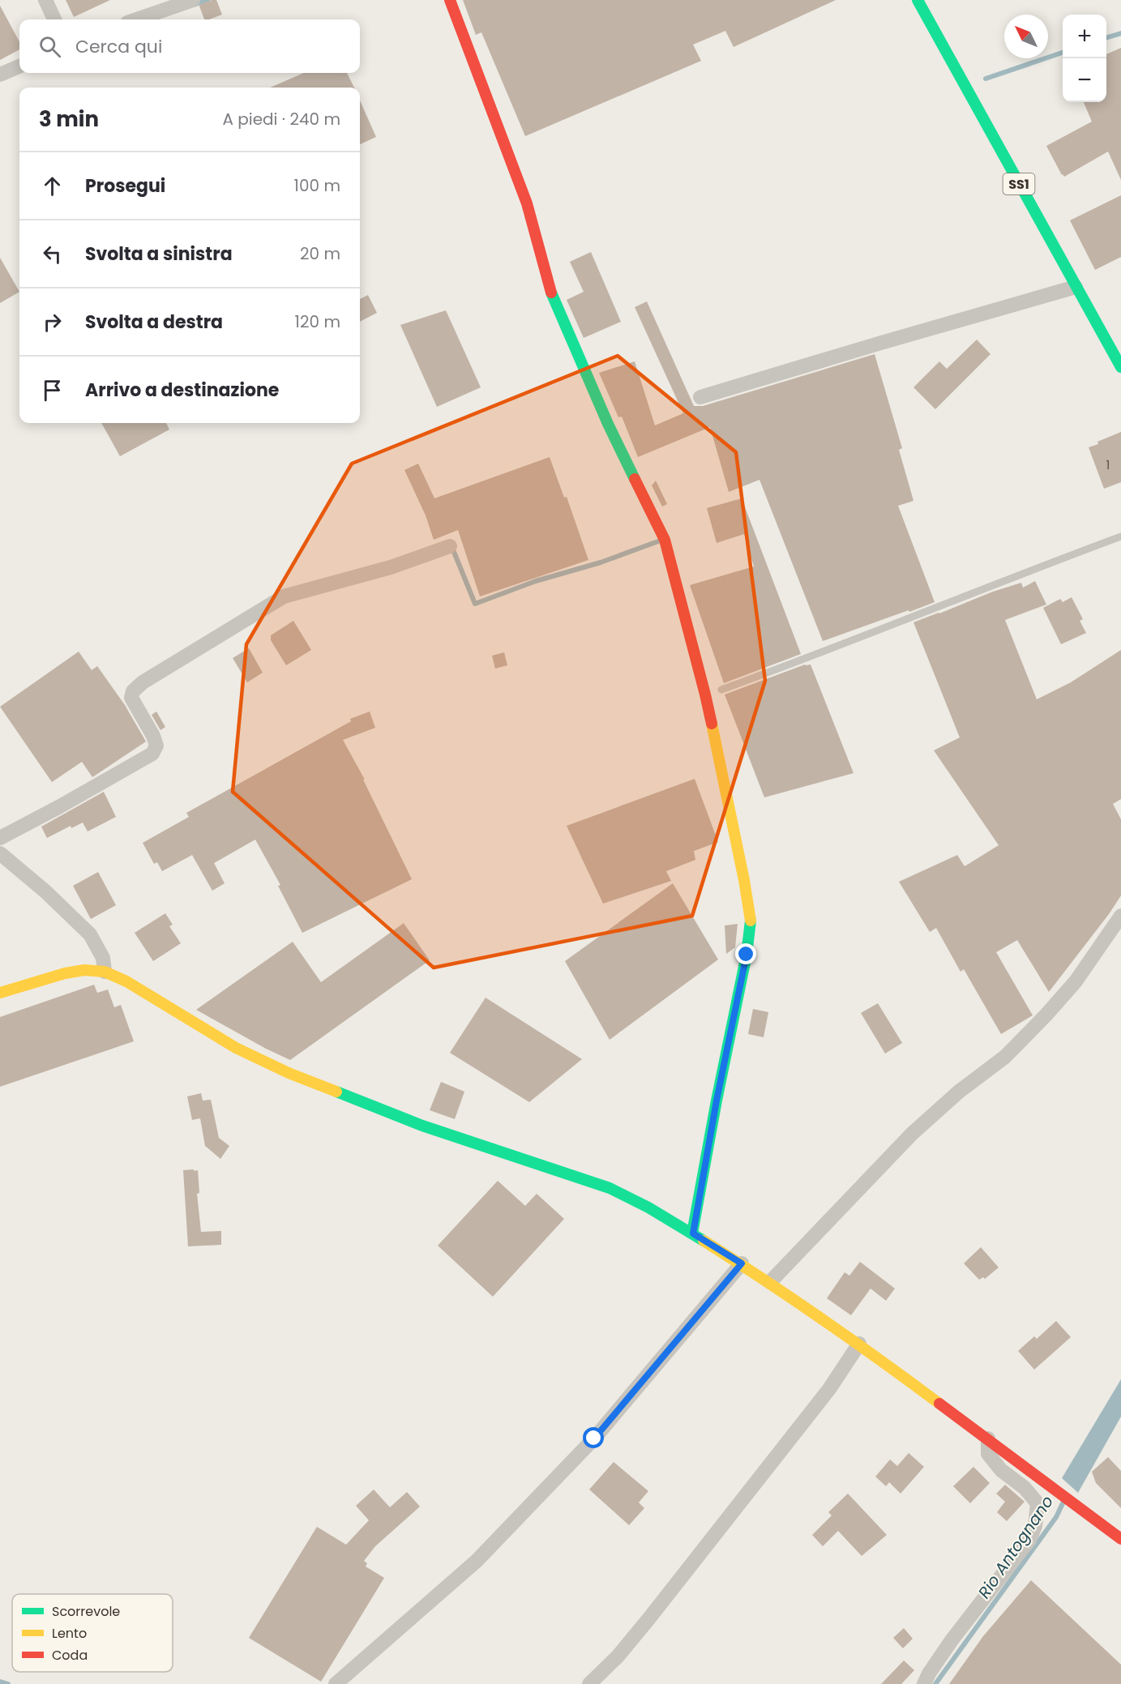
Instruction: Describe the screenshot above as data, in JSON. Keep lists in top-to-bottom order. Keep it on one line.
{"streets":{"street":["SS1"]},"water":["Rio Antognano"],"house_numbers":["1"],"legend":["Scorrevole","Lento","Coda"],"north":"top left","page":{"map_buttons":["+","−"],"search":"Cerca qui","heading":["3 min","A piedi · 240 m"],"list":[["Prosegui","100 m"],["Svolta a sinistra","20 m"],["Svolta a destra","120 m"],"Arrivo a destinazione"]}}
